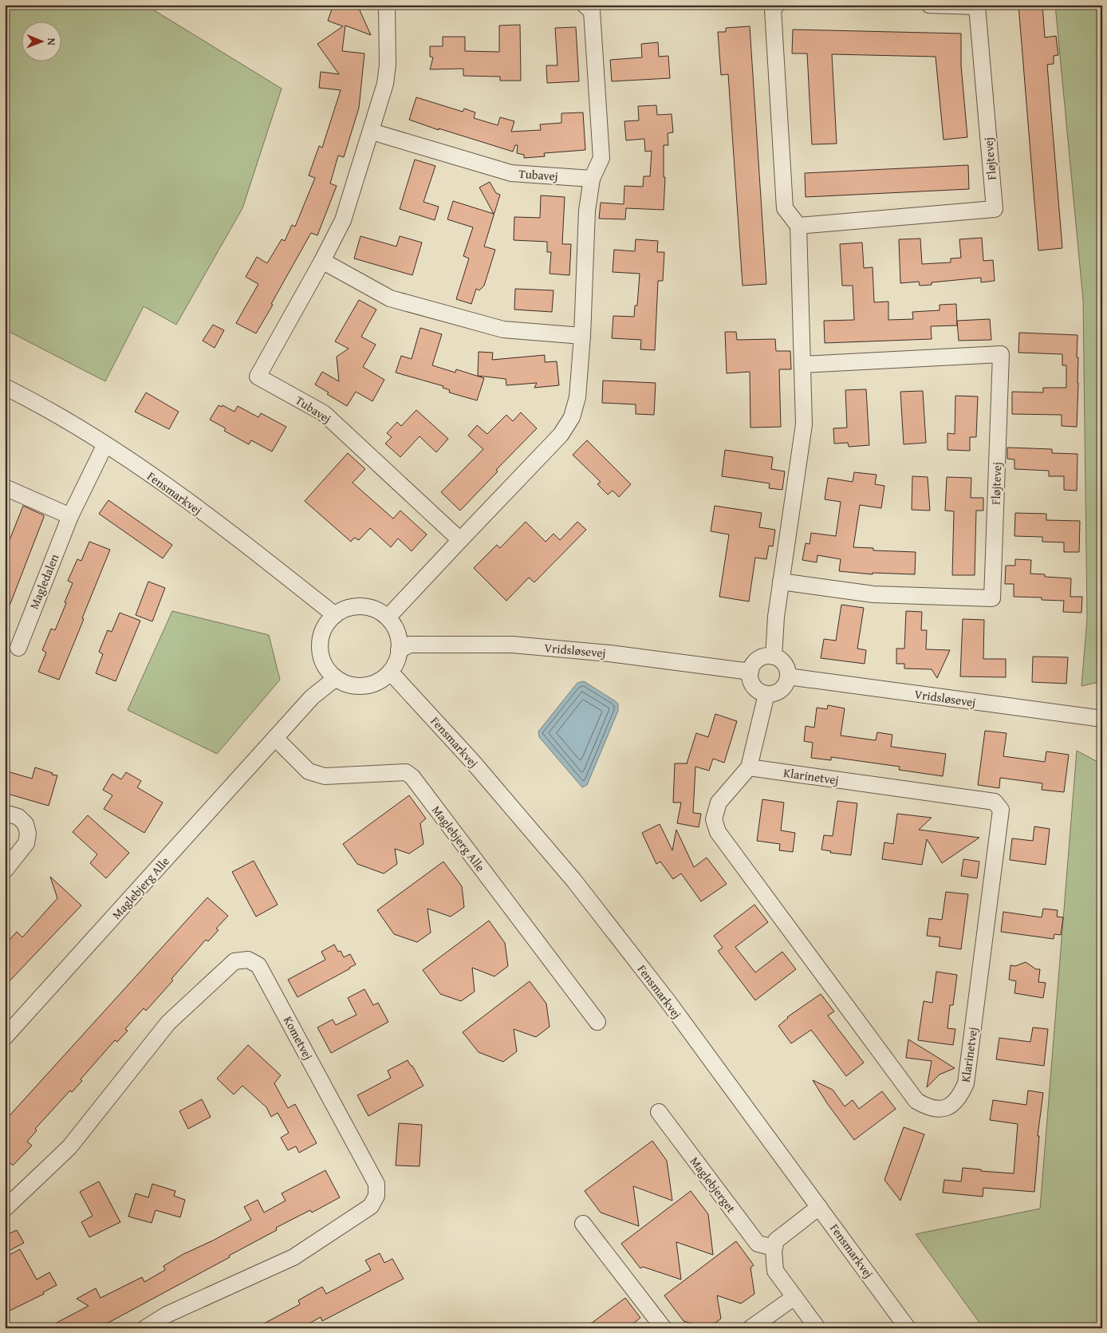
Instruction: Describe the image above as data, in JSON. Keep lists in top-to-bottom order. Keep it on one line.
{"streets":{"street":["Fløjtevej","Tubavej","Fensmarkvej","Magledalen","Vridsløsevej","Klarinetvej","Maglebjerg Alle","Kometvej","Maglebjerget"]},"crossings":[["Fensmarkvej","Magledalen"],["Fensmarkvej","Vridsløsevej"],["Fensmarkvej","Maglebjerg Alle"],["Vridsløsevej","Klarinetvej"],["Vridsløsevej","Maglebjerg Alle"]],"north":"right"}
